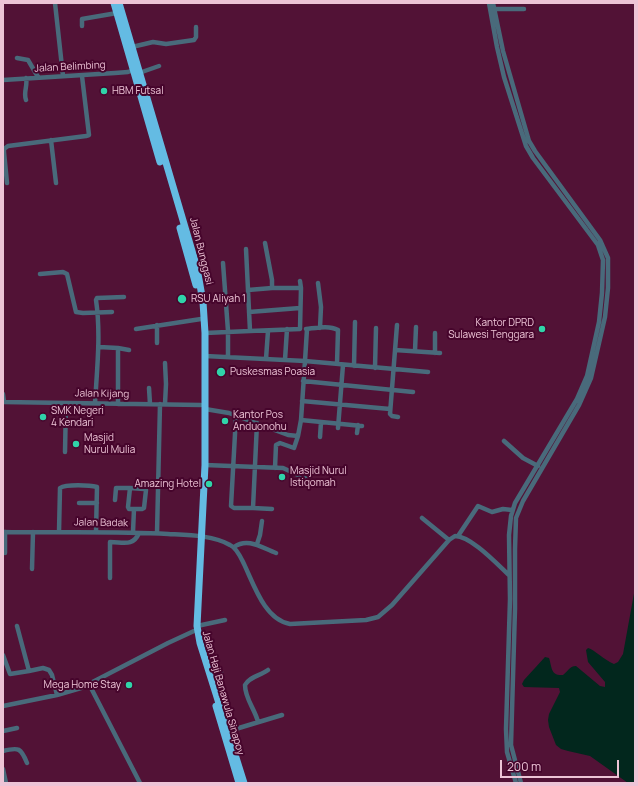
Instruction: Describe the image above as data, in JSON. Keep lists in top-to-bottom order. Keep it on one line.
{"streets":{"highway":["Jalan Bunggasi","Jalan Haji Banawula Sinapoy"],"street":["Jalan Belimbing","Jalan Kijang","Jalan Badak"]},"crossings":[["Jalan Belimbing","Jalan Bunggasi"],["Jalan Bunggasi","Jalan Kijang"],["Jalan Bunggasi","Jalan Badak"],["Jalan Bunggasi","Jalan Haji Banawula Sinapoy"],["Jalan Badak","Jalan Haji Banawula Sinapoy"]],"places":["HBM Futsal","RSU Aliyah 1","Kantor DPRD Sulawesi Tenggara","Puskesmas Poasia","SMK Negeri 4 Kendari","Kantor Pos Anduonohu","Masjid Nurul Mulia","Masjid Nurul Istiqomah","Amazing Hotel","Mega Home Stay"],"scale_bar":"200 m"}
